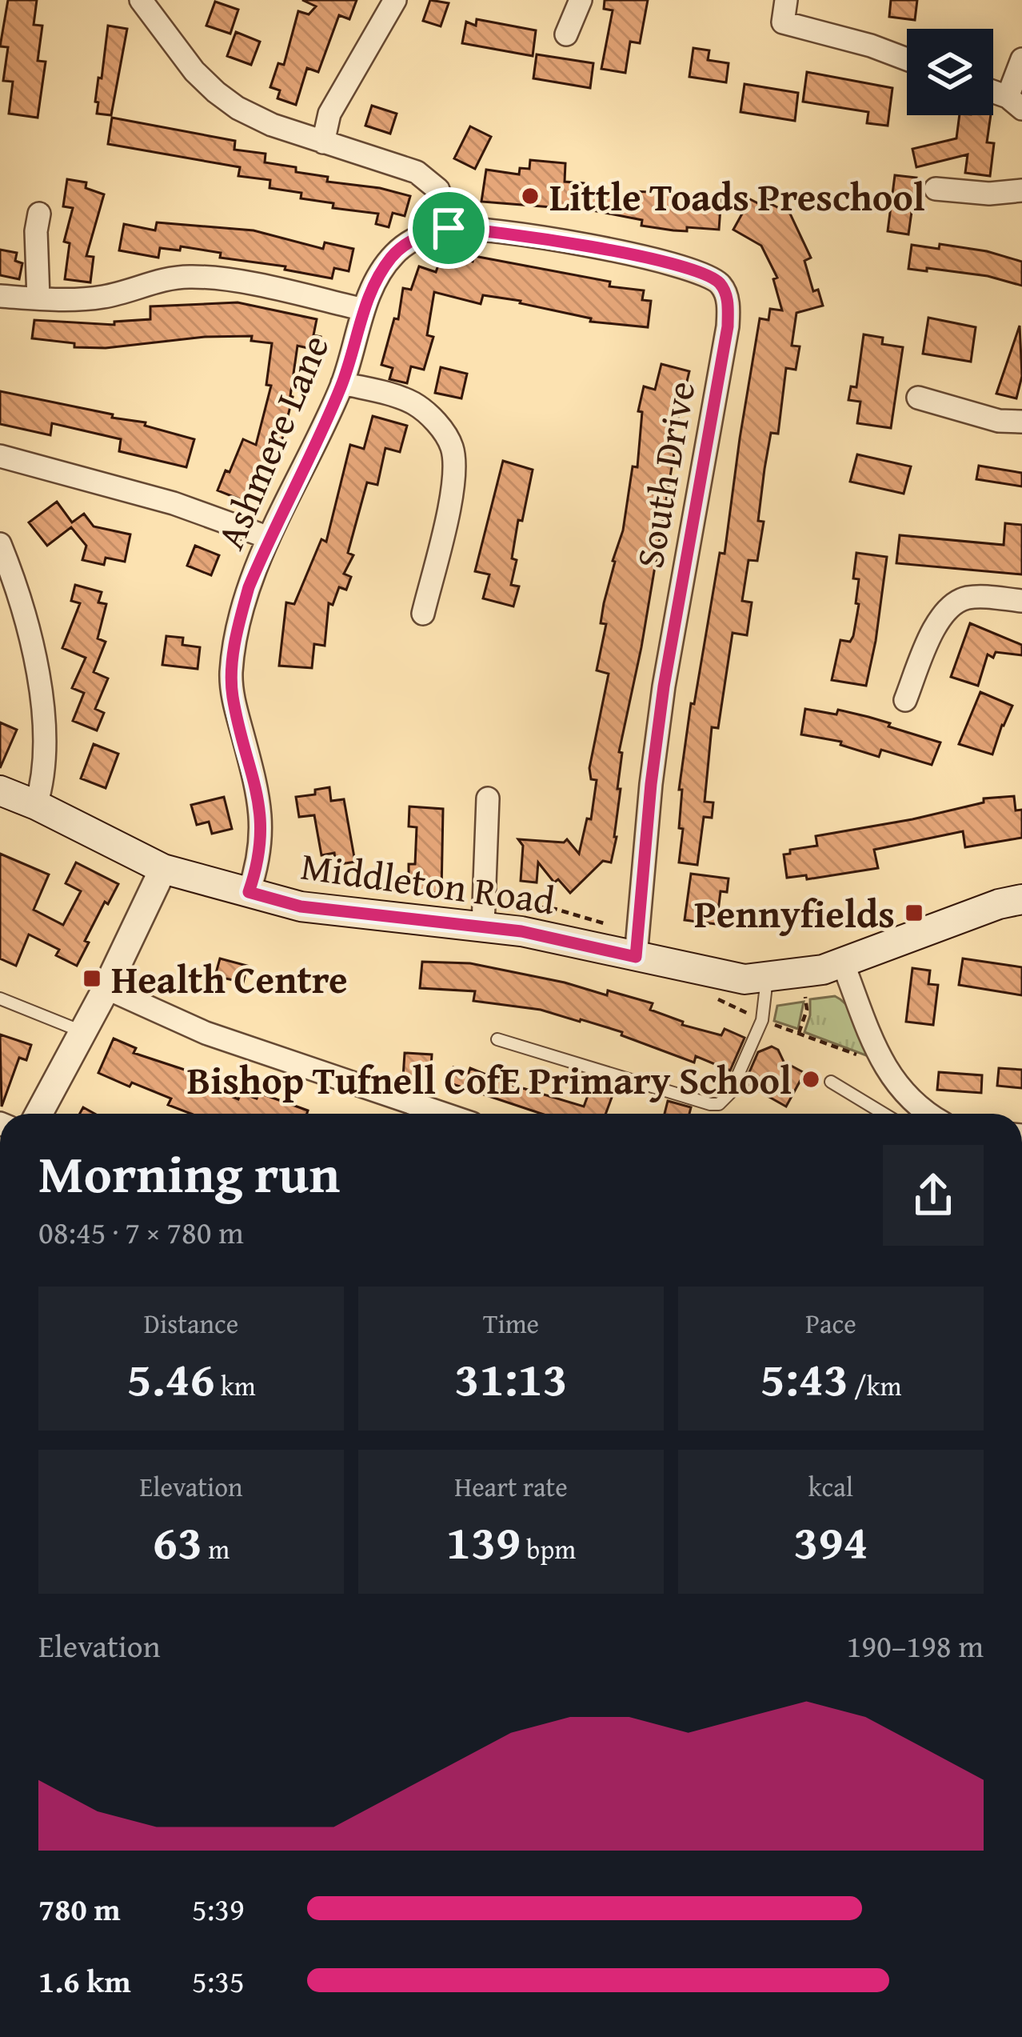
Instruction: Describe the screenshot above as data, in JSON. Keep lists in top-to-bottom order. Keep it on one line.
{"streets":{"main road":["Middleton Road"],"street":["Ashmere Lane","South Drive"]},"crossings":[["Ashmere Lane","South Drive"],["Ashmere Lane","Middleton Road"],["South Drive","Middleton Road"]],"places":{"other":["Little Toads Preschool","Bishop Tufnell CofE Primary School"],"transit":["Pennyfields","Health Centre"]},"page":{"heading":["Morning run","08:45 · 7 × 780 m"],"stats":[["Distance","5.46 km"],["Time","31:13"],["Pace","5:43 /km"],["Elevation","63 m"],["Heart rate","139 bpm"],["kcal","394"]],"chart":["Elevation","190–198 m"],"list":[{"name":"780 m","note":"5:39"},{"name":"1.6 km","note":"5:35"}]}}
